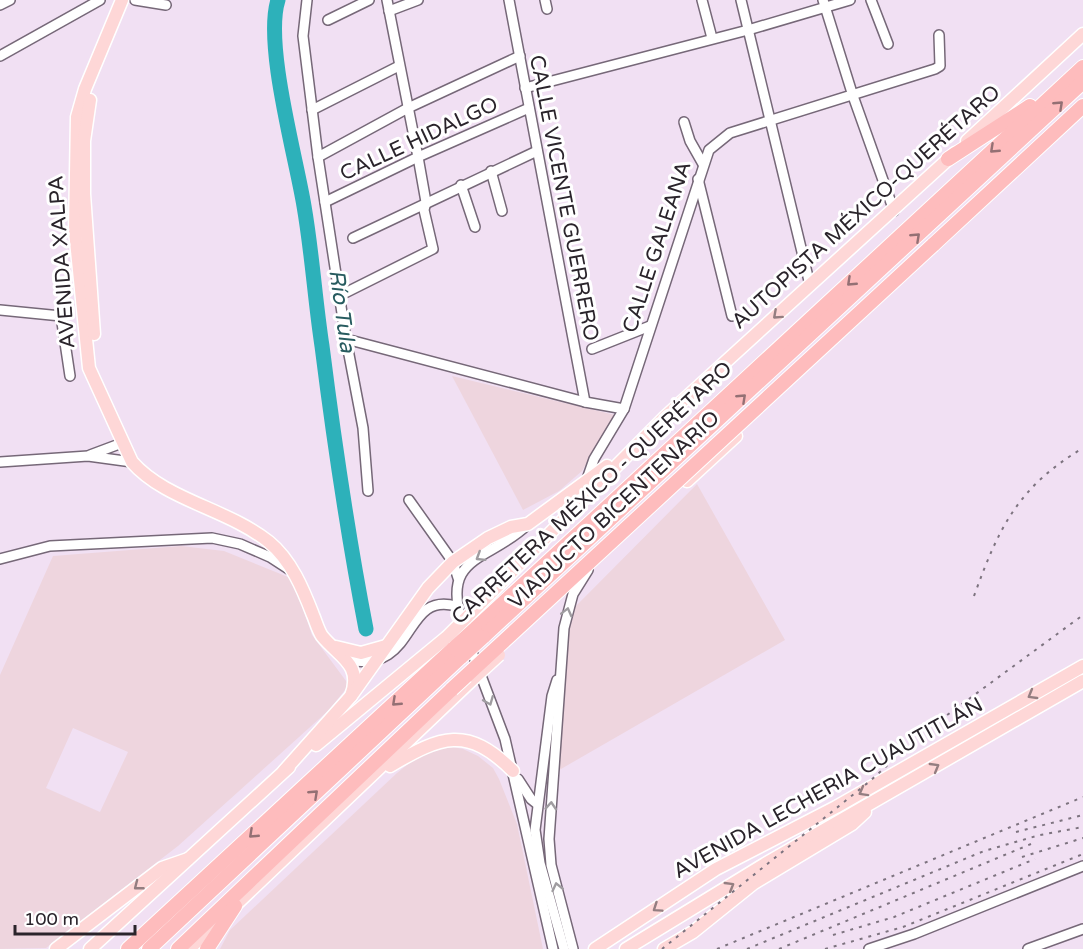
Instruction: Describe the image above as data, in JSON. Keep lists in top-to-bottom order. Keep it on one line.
{"streets":{"highway":["CARRETERA MÉXICO - QUERÉTARO","VIADUCTO BICENTENARIO"],"main road":["AUTOPISTA MÉXICO-QUERÉTARO","AVENIDA XALPA","AVENIDA LECHERIA CUAUTITLÁN"],"street":["CALLE HIDALGO","CALLE VICENTE GUERRERO","CALLE GALEANA"]},"crossings":[["CALLE HIDALGO","CALLE VICENTE GUERRERO"],["AUTOPISTA MÉXICO-QUERÉTARO","CALLE GALEANA"],["AUTOPISTA MÉXICO-QUERÉTARO","CARRETERA MÉXICO - QUERÉTARO"]],"water":["Río Tula"],"scale_bar":"100 m"}
